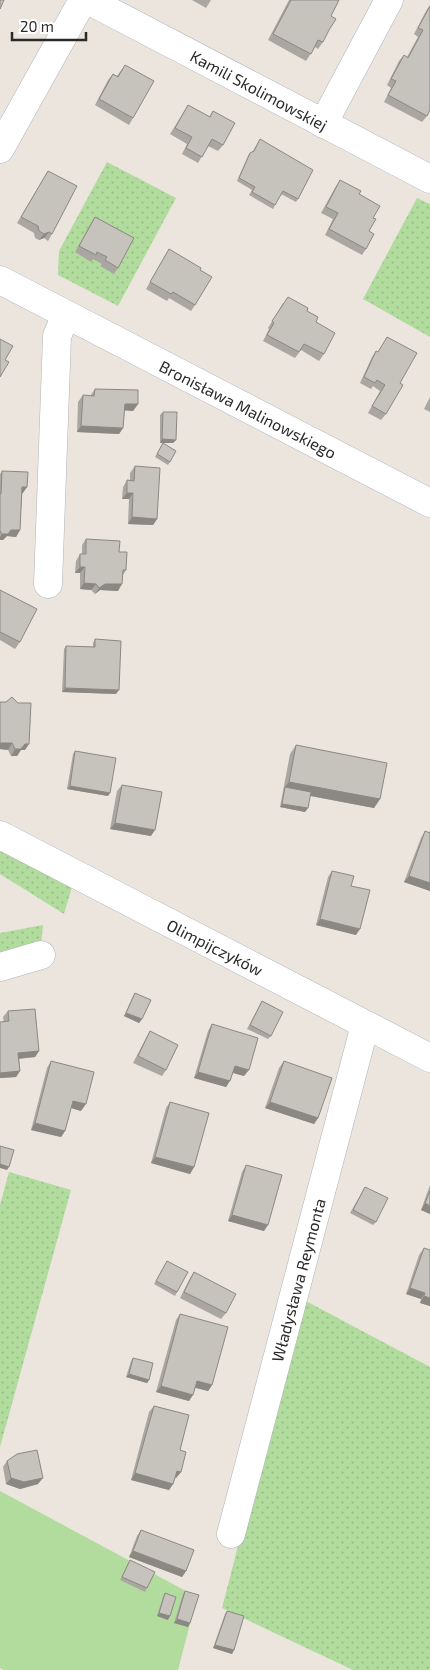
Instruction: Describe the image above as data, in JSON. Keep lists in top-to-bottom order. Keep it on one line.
{"streets":{"street":["Kamili Skolimowskiej","Bronisława Malinowskiego","Olimpijczyków","Władysława Reymonta"]},"crossings":[["Olimpijczyków","Władysława Reymonta"]],"scale_bar":"20 m"}
